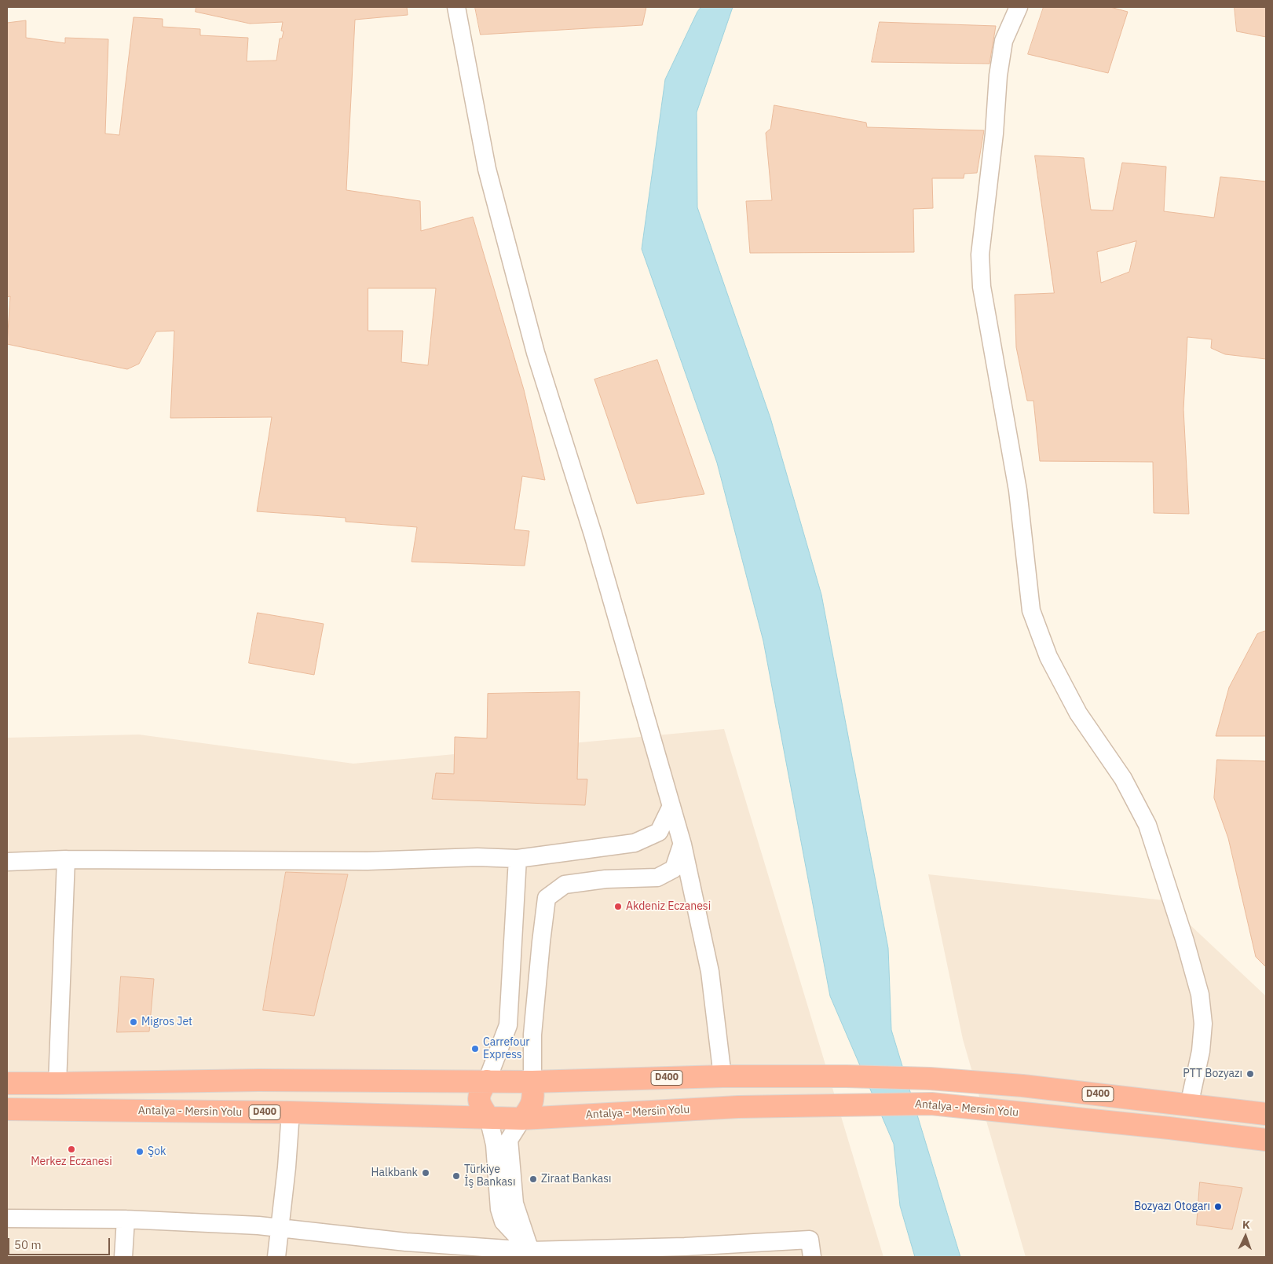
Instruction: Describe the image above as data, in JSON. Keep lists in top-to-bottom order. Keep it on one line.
{"streets":{"highway":["D400","Antalya - Mersin Yolu"]},"crossings":[["D400","Antalya - Mersin Yolu"]],"places":["Akdeniz Eczanesi","Migros Jet","Carrefour Express","PTT Bozyazı","Merkez Eczanesi","Şok","Halkbank","Türkiye İş Bankası","Ziraat Bankası","Bozyazı Otogarı"],"scale_bar":"50 m","north":"top"}
